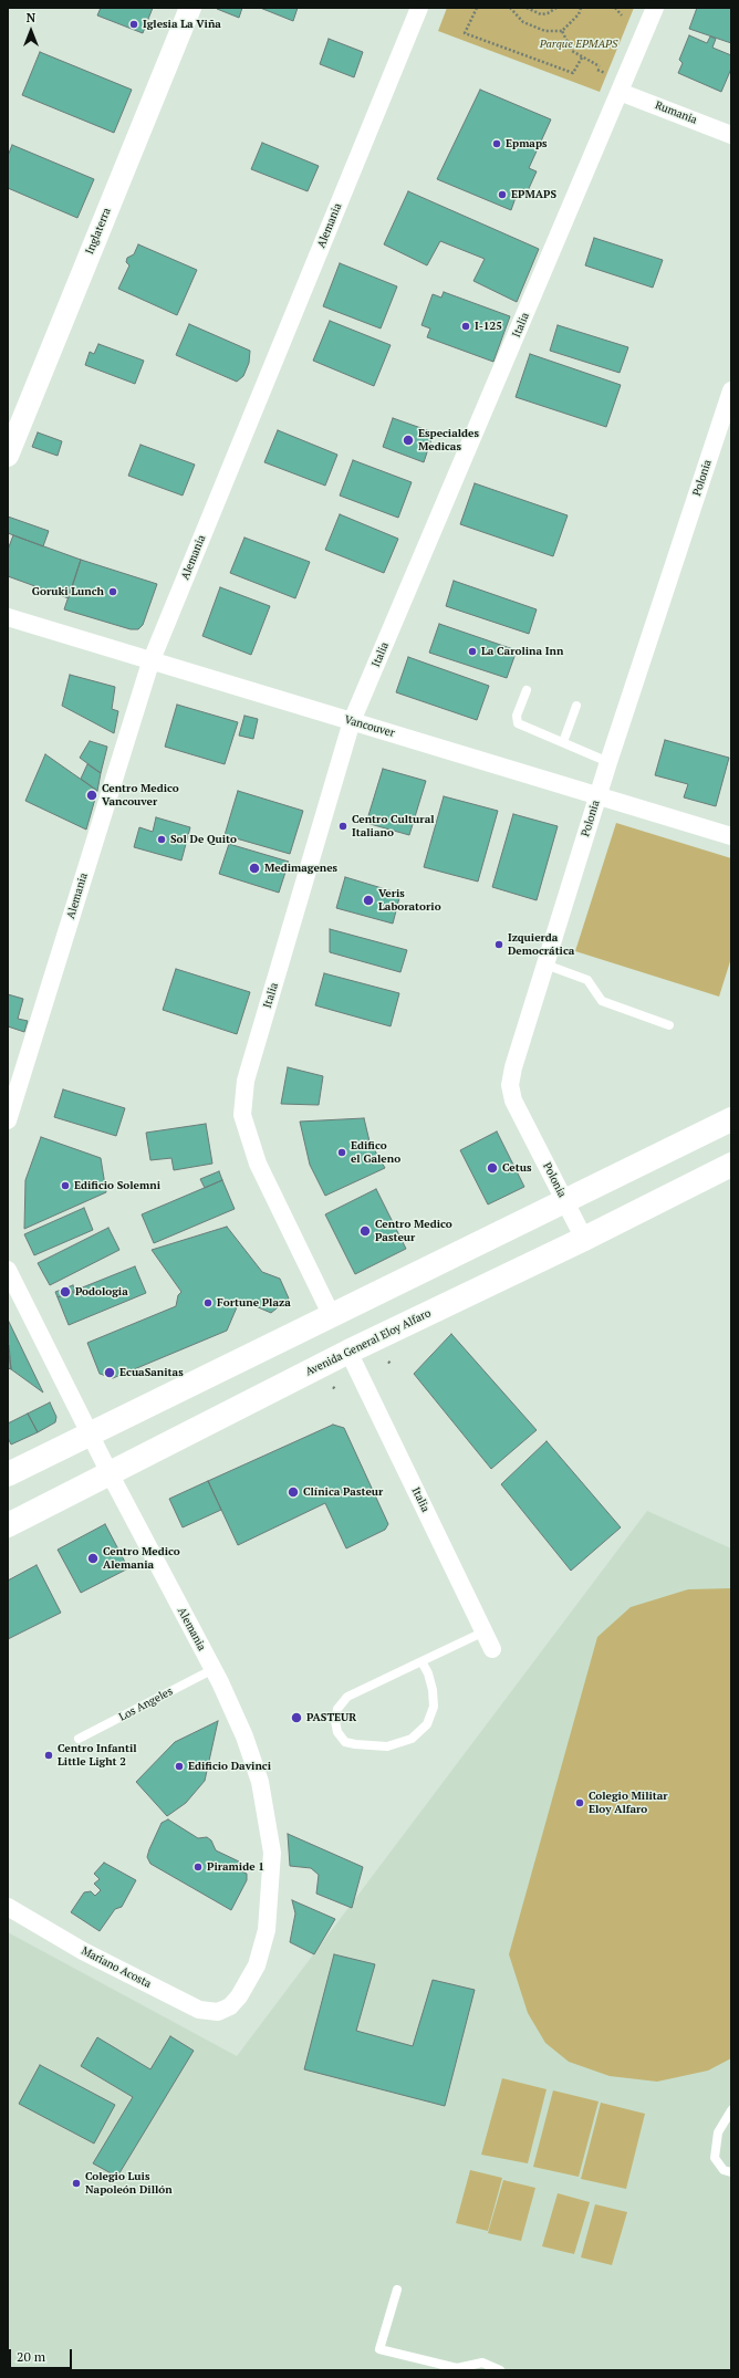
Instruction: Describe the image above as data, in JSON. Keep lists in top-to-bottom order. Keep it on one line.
{"streets":{"main road":["Avenida General Eloy Alfaro"],"street":["Rumania","Alemania","Inglaterra","Italia","Polonia","Vancouver","Mariano Acosta"],"lane":["Los Angeles"]},"crossings":[["Rumania","Italia"],["Alemania","Vancouver"],["Alemania","Avenida General Eloy Alfaro"],["Alemania","Los Angeles"],["Alemania","Mariano Acosta"],["Italia","Vancouver"],["Italia","Avenida General Eloy Alfaro"],["Polonia","Vancouver"],["Polonia","Avenida General Eloy Alfaro"]],"parks":["Parque EPMAPS"],"places":["Iglesia La Viña","Epmaps","EPMAPS","I-125","Especialdes Medicas","Goruki Lunch","La Carolina Inn","Centro Medico Vancouver","Centro Cultural Italiano","Sol De Quito","Medimagenes","Veris Laboratorio","Izquierda Democrática","Edifico el Galeno","Cetus","Edificio Solemni","Centro Medico Pasteur","Podologia","Fortune Plaza","EcuaSanitas","Clínica Pasteur","Centro Medico Alemania","PASTEUR","Centro Infantil Little Light 2","Edificio Davinci","Colegio Militar Eloy Alfaro","Piramide 1","Colegio Luis Napoleón Dillón"],"scale_bar":"20 m","north":"top"}
